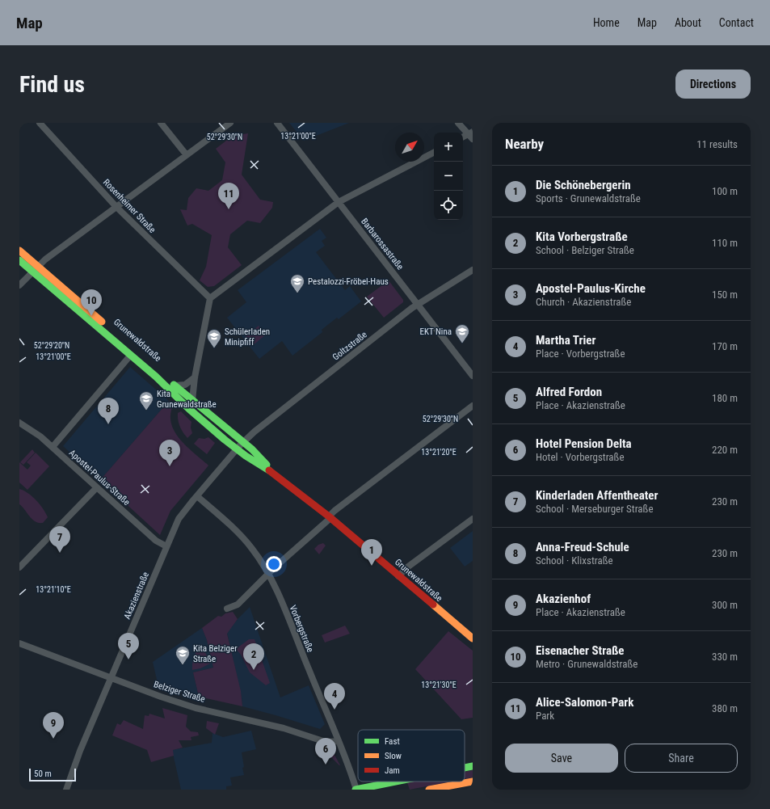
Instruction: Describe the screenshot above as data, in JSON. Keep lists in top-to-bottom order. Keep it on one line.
{"streets":{"main road":["Grunewaldstraße"],"street":["Rosenheimer Straße","Barbarossastraße","Goltzstraße","Apostel-Paulus-Straße","Akazienstraße","Vorbergstraße","Belziger Straße"]},"crossings":[["Barbarossastraße","Goltzstraße"],["Grunewaldstraße","Goltzstraße"],["Grunewaldstraße","Akazienstraße"],["Goltzstraße","Akazienstraße"],["Apostel-Paulus-Straße","Akazienstraße"],["Akazienstraße","Vorbergstraße"],["Akazienstraße","Belziger Straße"],["Vorbergstraße","Belziger Straße"]],"places":{"school or university":["Pestalozzi-Fröbel-Haus","EKT Nina","Schülerladen Minipfiff","Kita Grunewaldstraße","Kita Belziger Straße"]},"legend":["Fast","Slow","Jam"],"scale_bar":"50 m","north":"top right","page":{"header":"Map","nav":["Home","Map","About","Contact"],"buttons":["Directions",["Save","Share"]],"title":"Find us","heading":["Nearby","11 results"],"map_buttons":["+","−"],"list":[{"mark":"1","name":"Die Schönebergerin","note":"Sports · Grunewaldstraße","value":"100 m"},{"mark":"2","name":"Kita Vorbergstraße","note":"School · Belziger Straße","value":"110 m"},{"mark":"3","name":"Apostel-Paulus-Kirche","note":"Church · Akazienstraße","value":"150 m"},{"mark":"4","name":"Martha Trier","note":"Place · Vorbergstraße","value":"170 m"},{"mark":"5","name":"Alfred Fordon","note":"Place · Akazienstraße","value":"180 m"},{"mark":"6","name":"Hotel Pension Delta","note":"Hotel · Vorbergstraße","value":"220 m"},{"mark":"7","name":"Kinderladen Affentheater","note":"School · Merseburger Straße","value":"230 m"},{"mark":"8","name":"Anna-Freud-Schule","note":"School · Klixstraße","value":"230 m"},{"mark":"9","name":"Akazienhof","note":"Place · Akazienstraße","value":"300 m"},{"mark":"10","name":"Eisenacher Straße","note":"Metro · Grunewaldstraße","value":"330 m"},{"mark":"11","name":"Alice-Salomon-Park","note":"Park","value":"380 m"}],"pins":["11","10","8","3","7","1","5","2","4","9","6"],"scale":"50 m"},"coordinates":["13°21'00\"E","52°29'30\"N","52°29'20\"N","13°21'20\"E","13°21'10\"E","13°21'30\"E"]}
